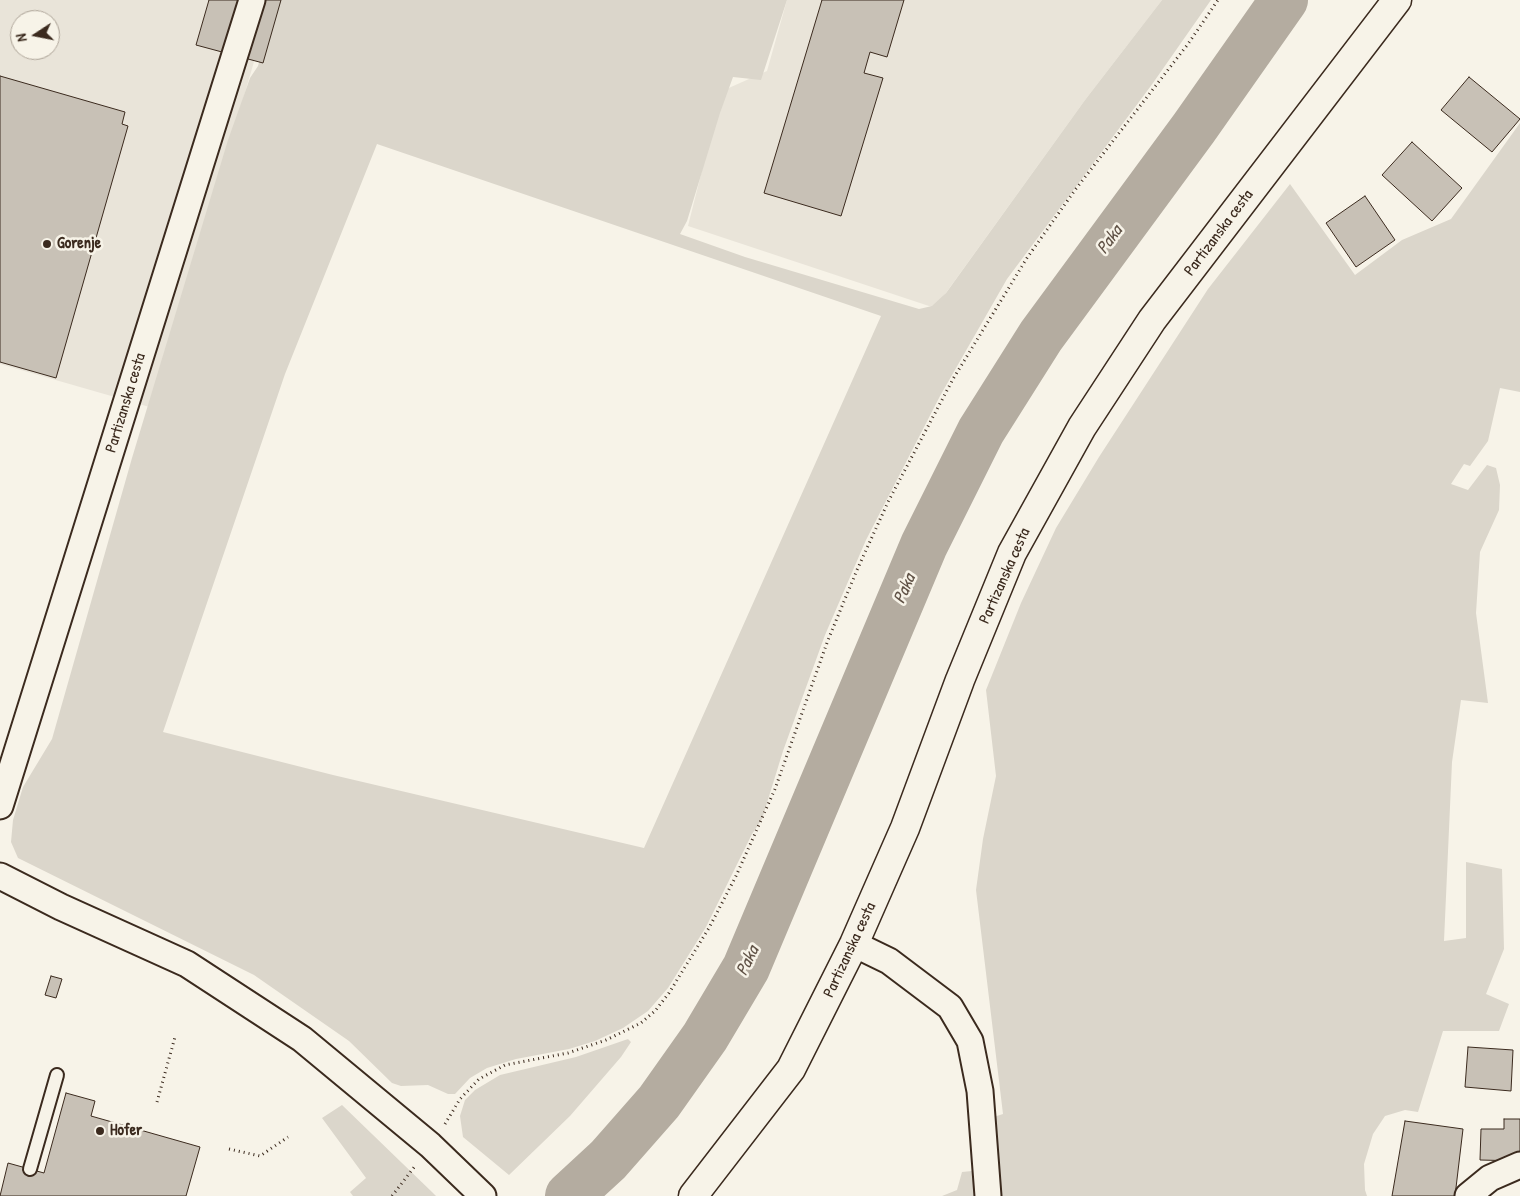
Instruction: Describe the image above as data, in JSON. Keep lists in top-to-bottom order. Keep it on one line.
{"streets":{"main road":["Partizanska cesta"]},"water":["Paka"],"places":["Gorenje","Hofer"],"north":"left"}
